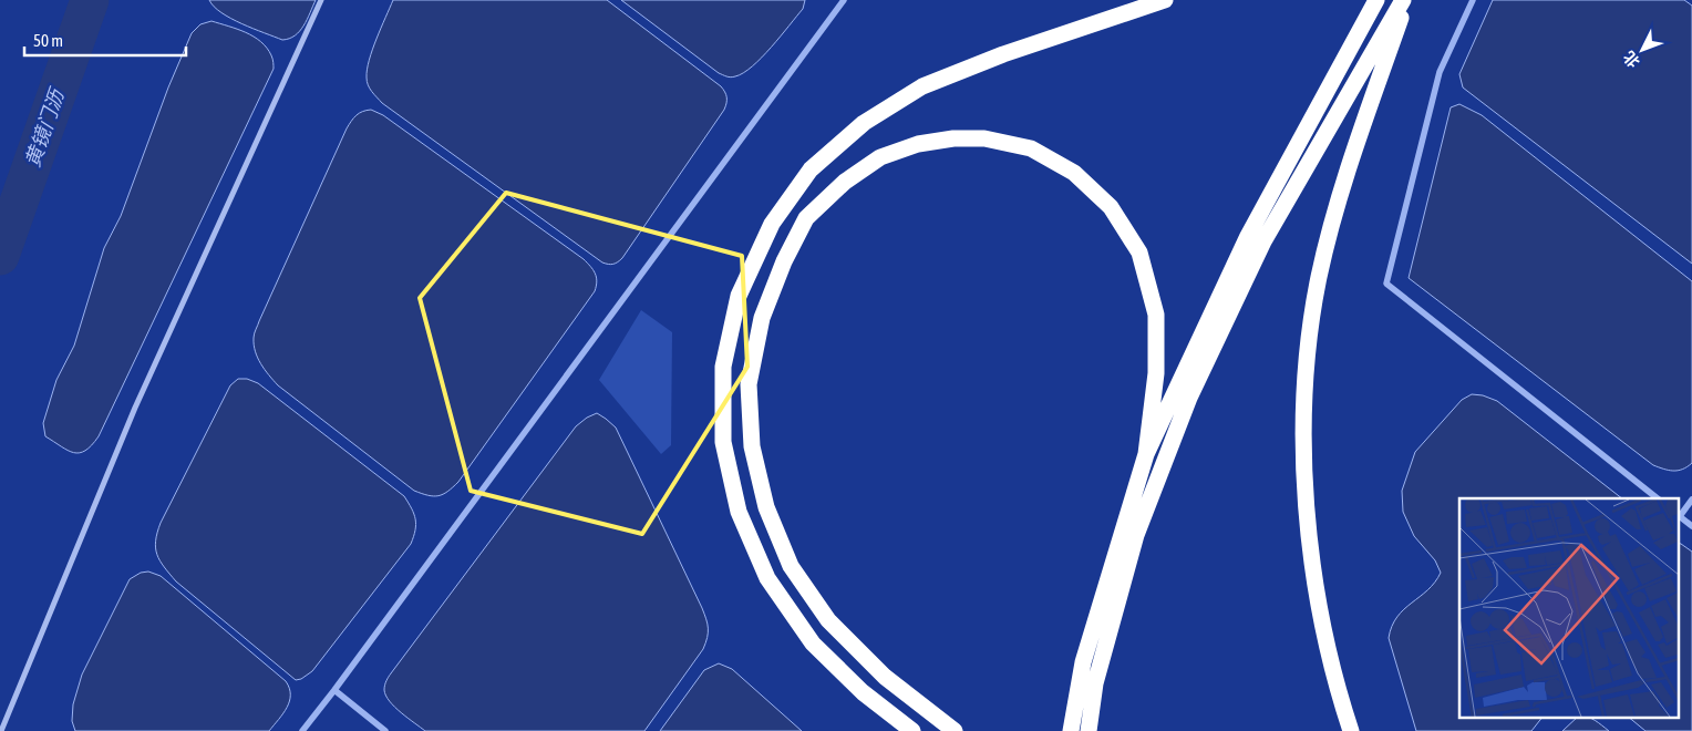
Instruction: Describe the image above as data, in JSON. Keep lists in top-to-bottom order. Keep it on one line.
{"water":["黄镜门沥"],"scale_bar":"50 m","north":"bottom left"}
